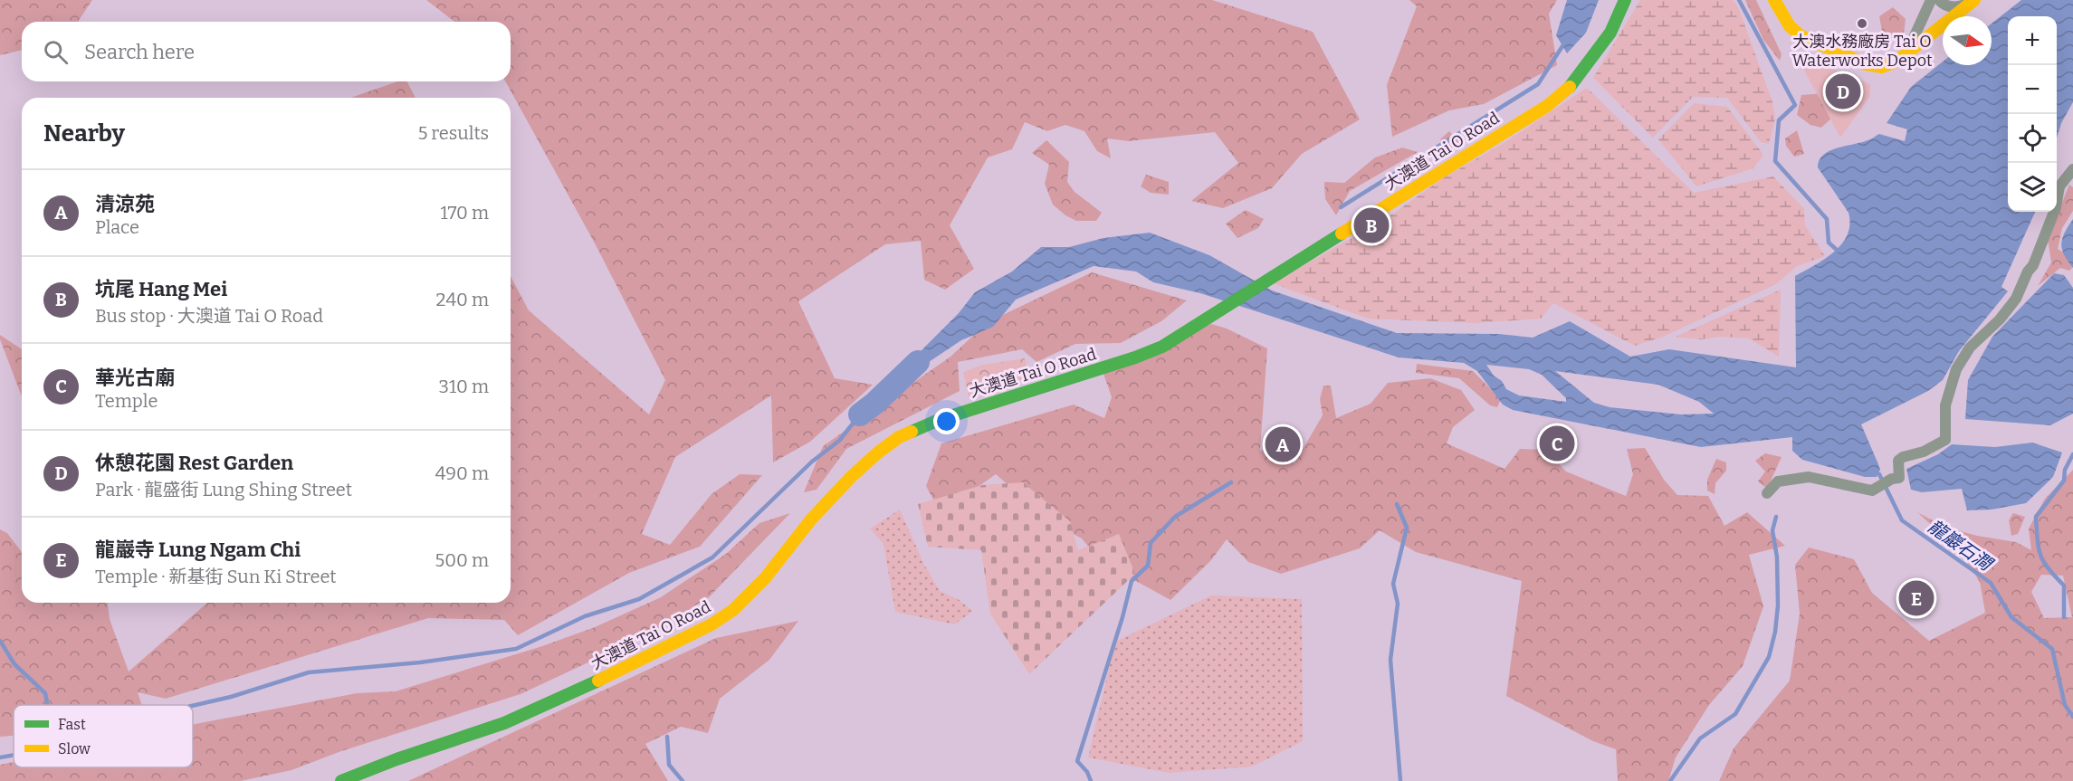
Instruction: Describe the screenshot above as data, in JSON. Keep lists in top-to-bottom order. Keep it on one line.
{"streets":{"main road":["大澳道 Tai O Road"]},"water":["龍巖石澗"],"places":["大澳水務廠房 Tai O Waterworks Depot"],"legend":["Fast","Slow"],"north":"right","page":{"map_buttons":["+","−"],"search":"Search here","pins":["D","B","C","A","E"],"heading":["Nearby","5 results"],"list":[{"mark":"A","name":"清涼苑","note":"Place","value":"170 m"},{"mark":"B","name":"坑尾 Hang Mei","note":"Bus stop · 大澳道 Tai O Road","value":"240 m"},{"mark":"C","name":"華光古廟","note":"Temple","value":"310 m"},{"mark":"D","name":"休憩花園 Rest Garden","note":"Park · 龍盛街 Lung Shing Street","value":"490 m"},{"mark":"E","name":"龍巖寺 Lung Ngam Chi","note":"Temple · 新基街 Sun Ki Street","value":"500 m"}]}}
